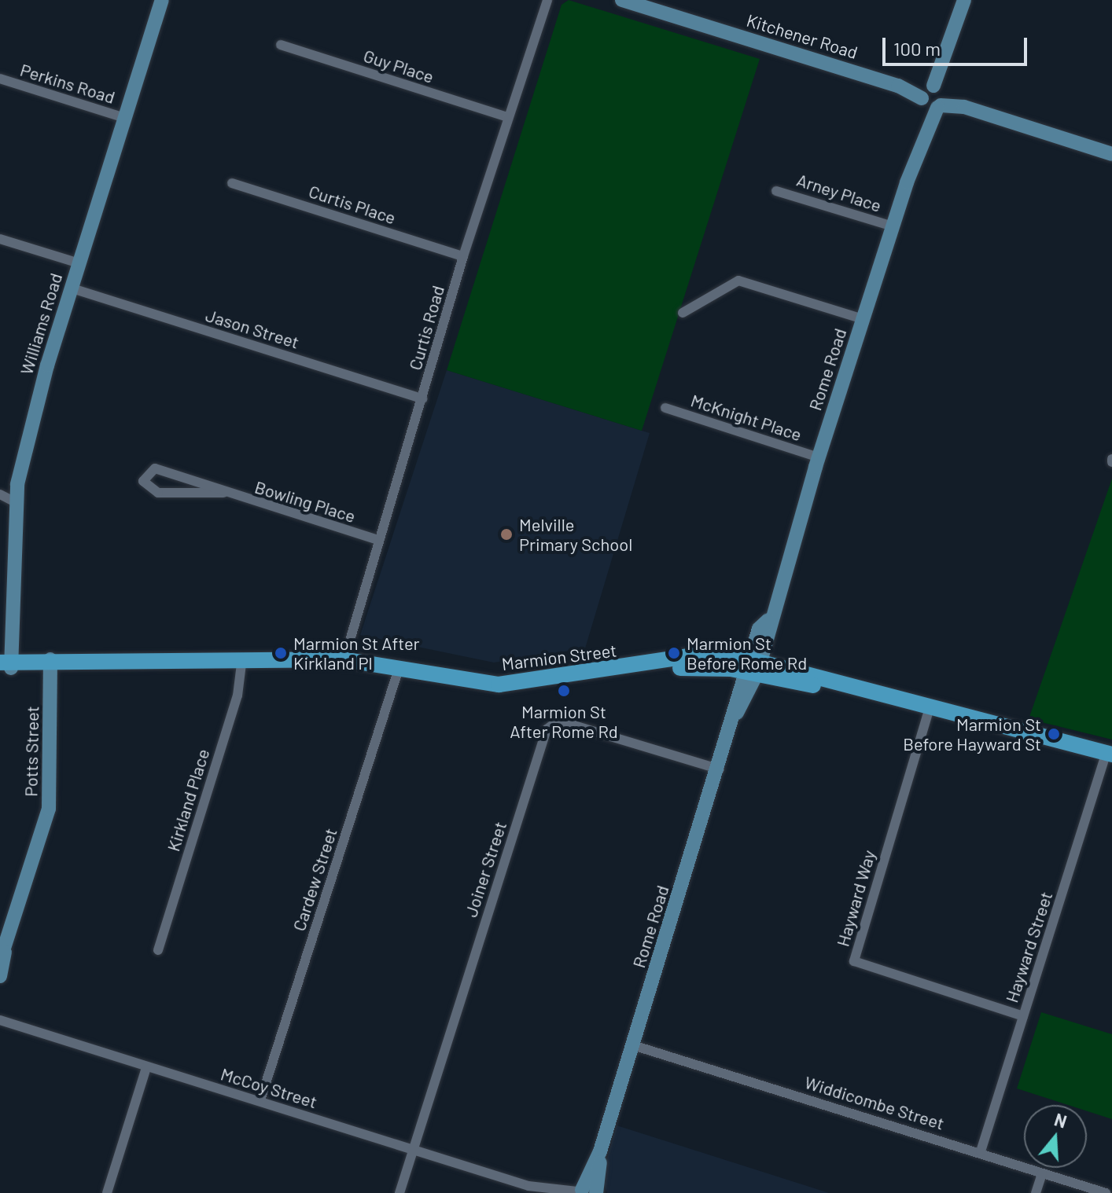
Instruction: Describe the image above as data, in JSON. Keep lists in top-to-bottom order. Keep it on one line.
{"streets":{"main road":["Marmion Street"],"street":["Kitchener Road","Guy Place","Perkins Road","Arney Place","Curtis Place","Williams Road","Curtis Road","Jason Street","Rome Road","McKnight Place","Bowling Place","Potts Street","Kirkland Place","Joiner Street","Cardew Street","Hayward Way","Hayward Street","McCoy Street","Widdicombe Street"]},"crossings":[["Kitchener Road","Rome Road"],["Guy Place","Curtis Road"],["Perkins Road","Williams Road"],["Arney Place","Rome Road"],["Curtis Place","Curtis Road"],["Williams Road","Jason Street"],["Williams Road","Marmion Street"],["Curtis Road","Jason Street"],["Curtis Road","Bowling Place"],["Curtis Road","Marmion Street"],["Rome Road","McKnight Place"],["Rome Road","Marmion Street"],["Rome Road","Joiner Street"],["Rome Road","McCoy Street"],["Rome Road","Widdicombe Street"],["Marmion Street","Potts Street"],["Marmion Street","Kirkland Place"],["Marmion Street","Cardew Street"],["Marmion Street","Hayward Way"],["Marmion Street","Hayward Street"],["Joiner Street","McCoy Street"],["Cardew Street","McCoy Street"],["Hayward Way","Hayward Street"],["Hayward Street","Widdicombe Street"]],"places":["Melville Primary School","Marmion St After Kirkland Pl","Marmion St Before Rome Rd","Marmion St After Rome Rd","Marmion St Before Hayward St"],"scale_bar":"100 m","north":"top"}
